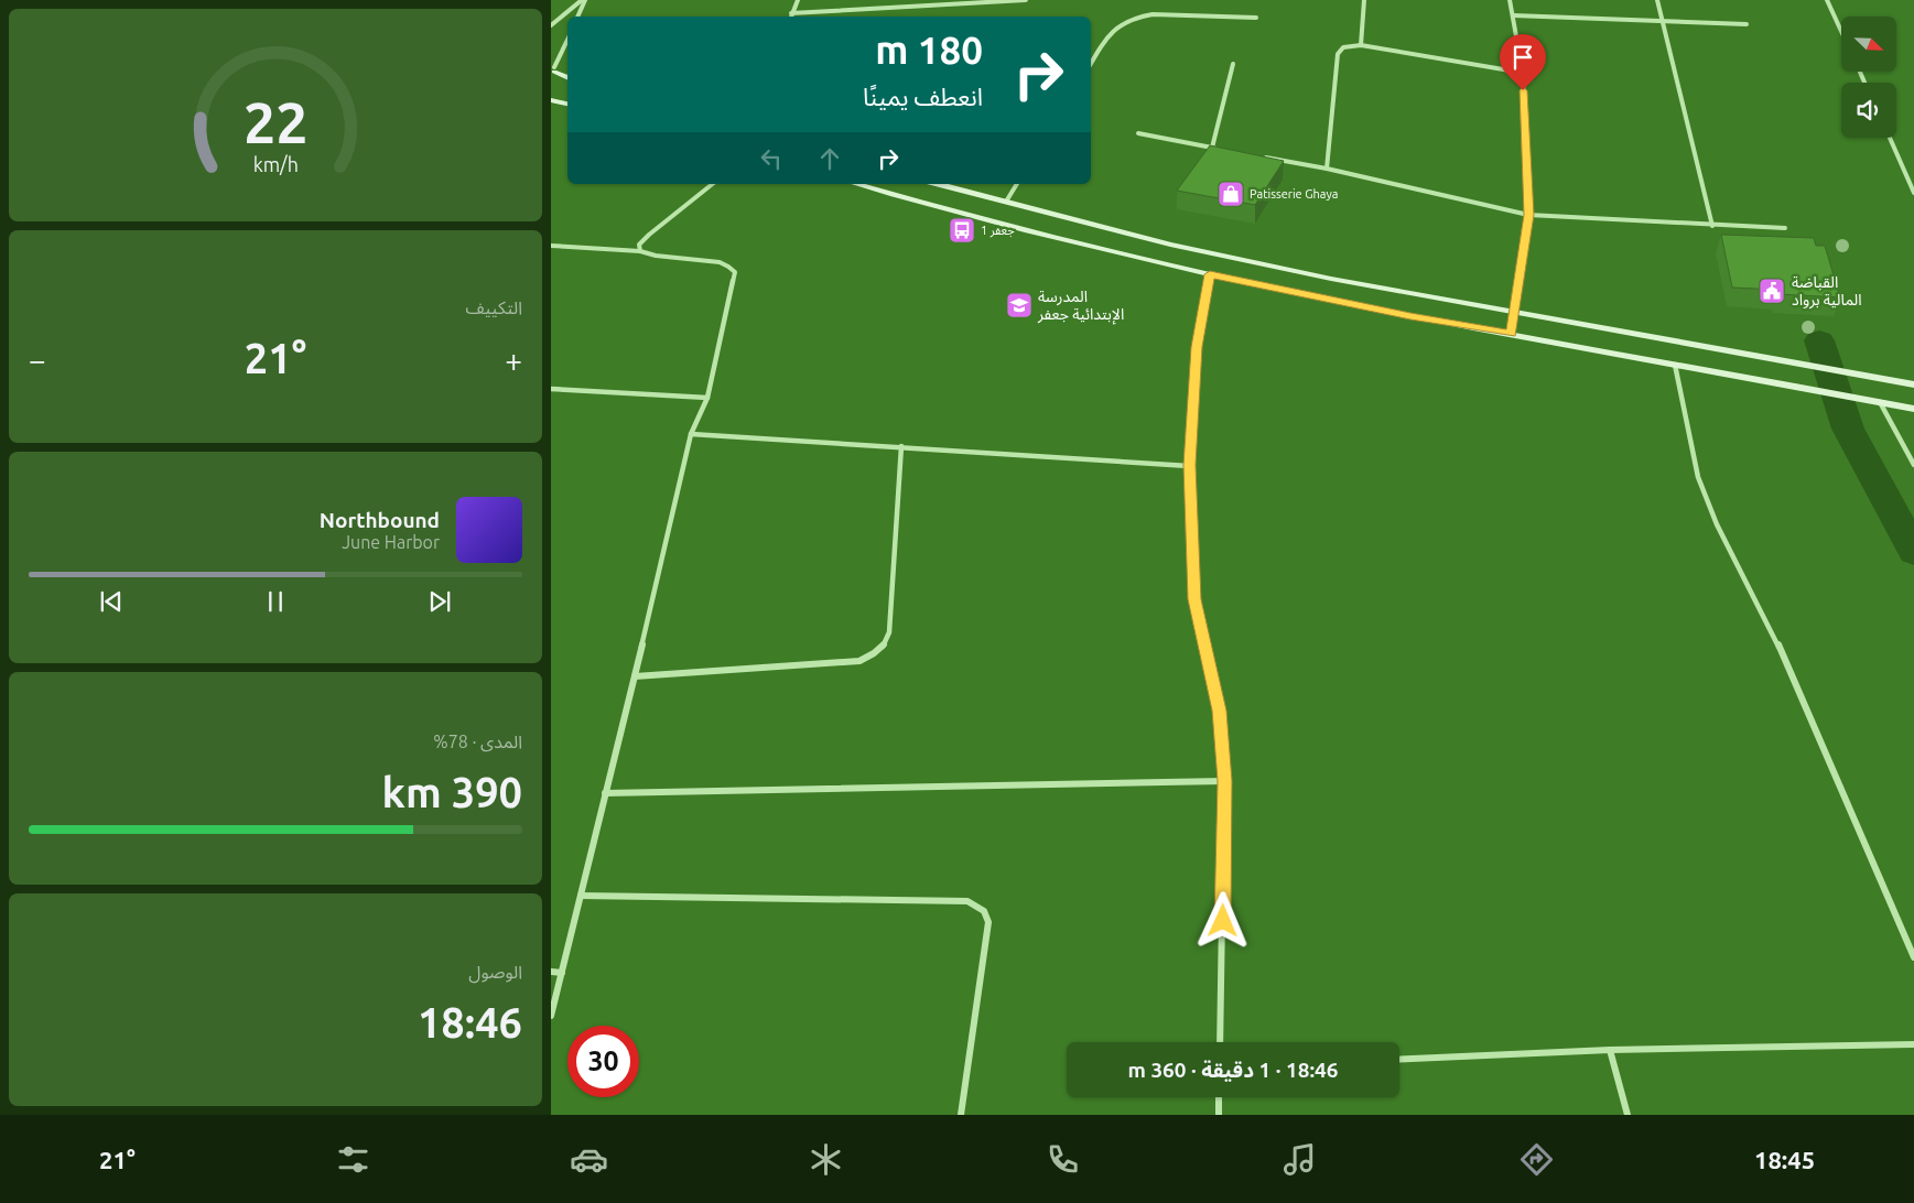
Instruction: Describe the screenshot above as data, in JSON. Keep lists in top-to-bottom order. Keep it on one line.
{"places":{"shop":["Patisserie Ghaya"],"bus stop":["جعفر 1"],"public building":["القباضة المالية برواد"],"school or university":["المدرسة الإبتدائية جعفر"]},"north":"bottom right","page":{"turn":["180 m","انعطف يمينًا"],"tile":["التكييف",["المدى · 78%","390 km"],["الوصول","18:46"]],"heat":["−","21°","+"],"song":["Northbound","June Harbor"],"limit":"30","trip":"18:46 · 1 دقيقة · 360 m","tabs":["18:45","21°"],"gauge":["22","km/h"]}}
